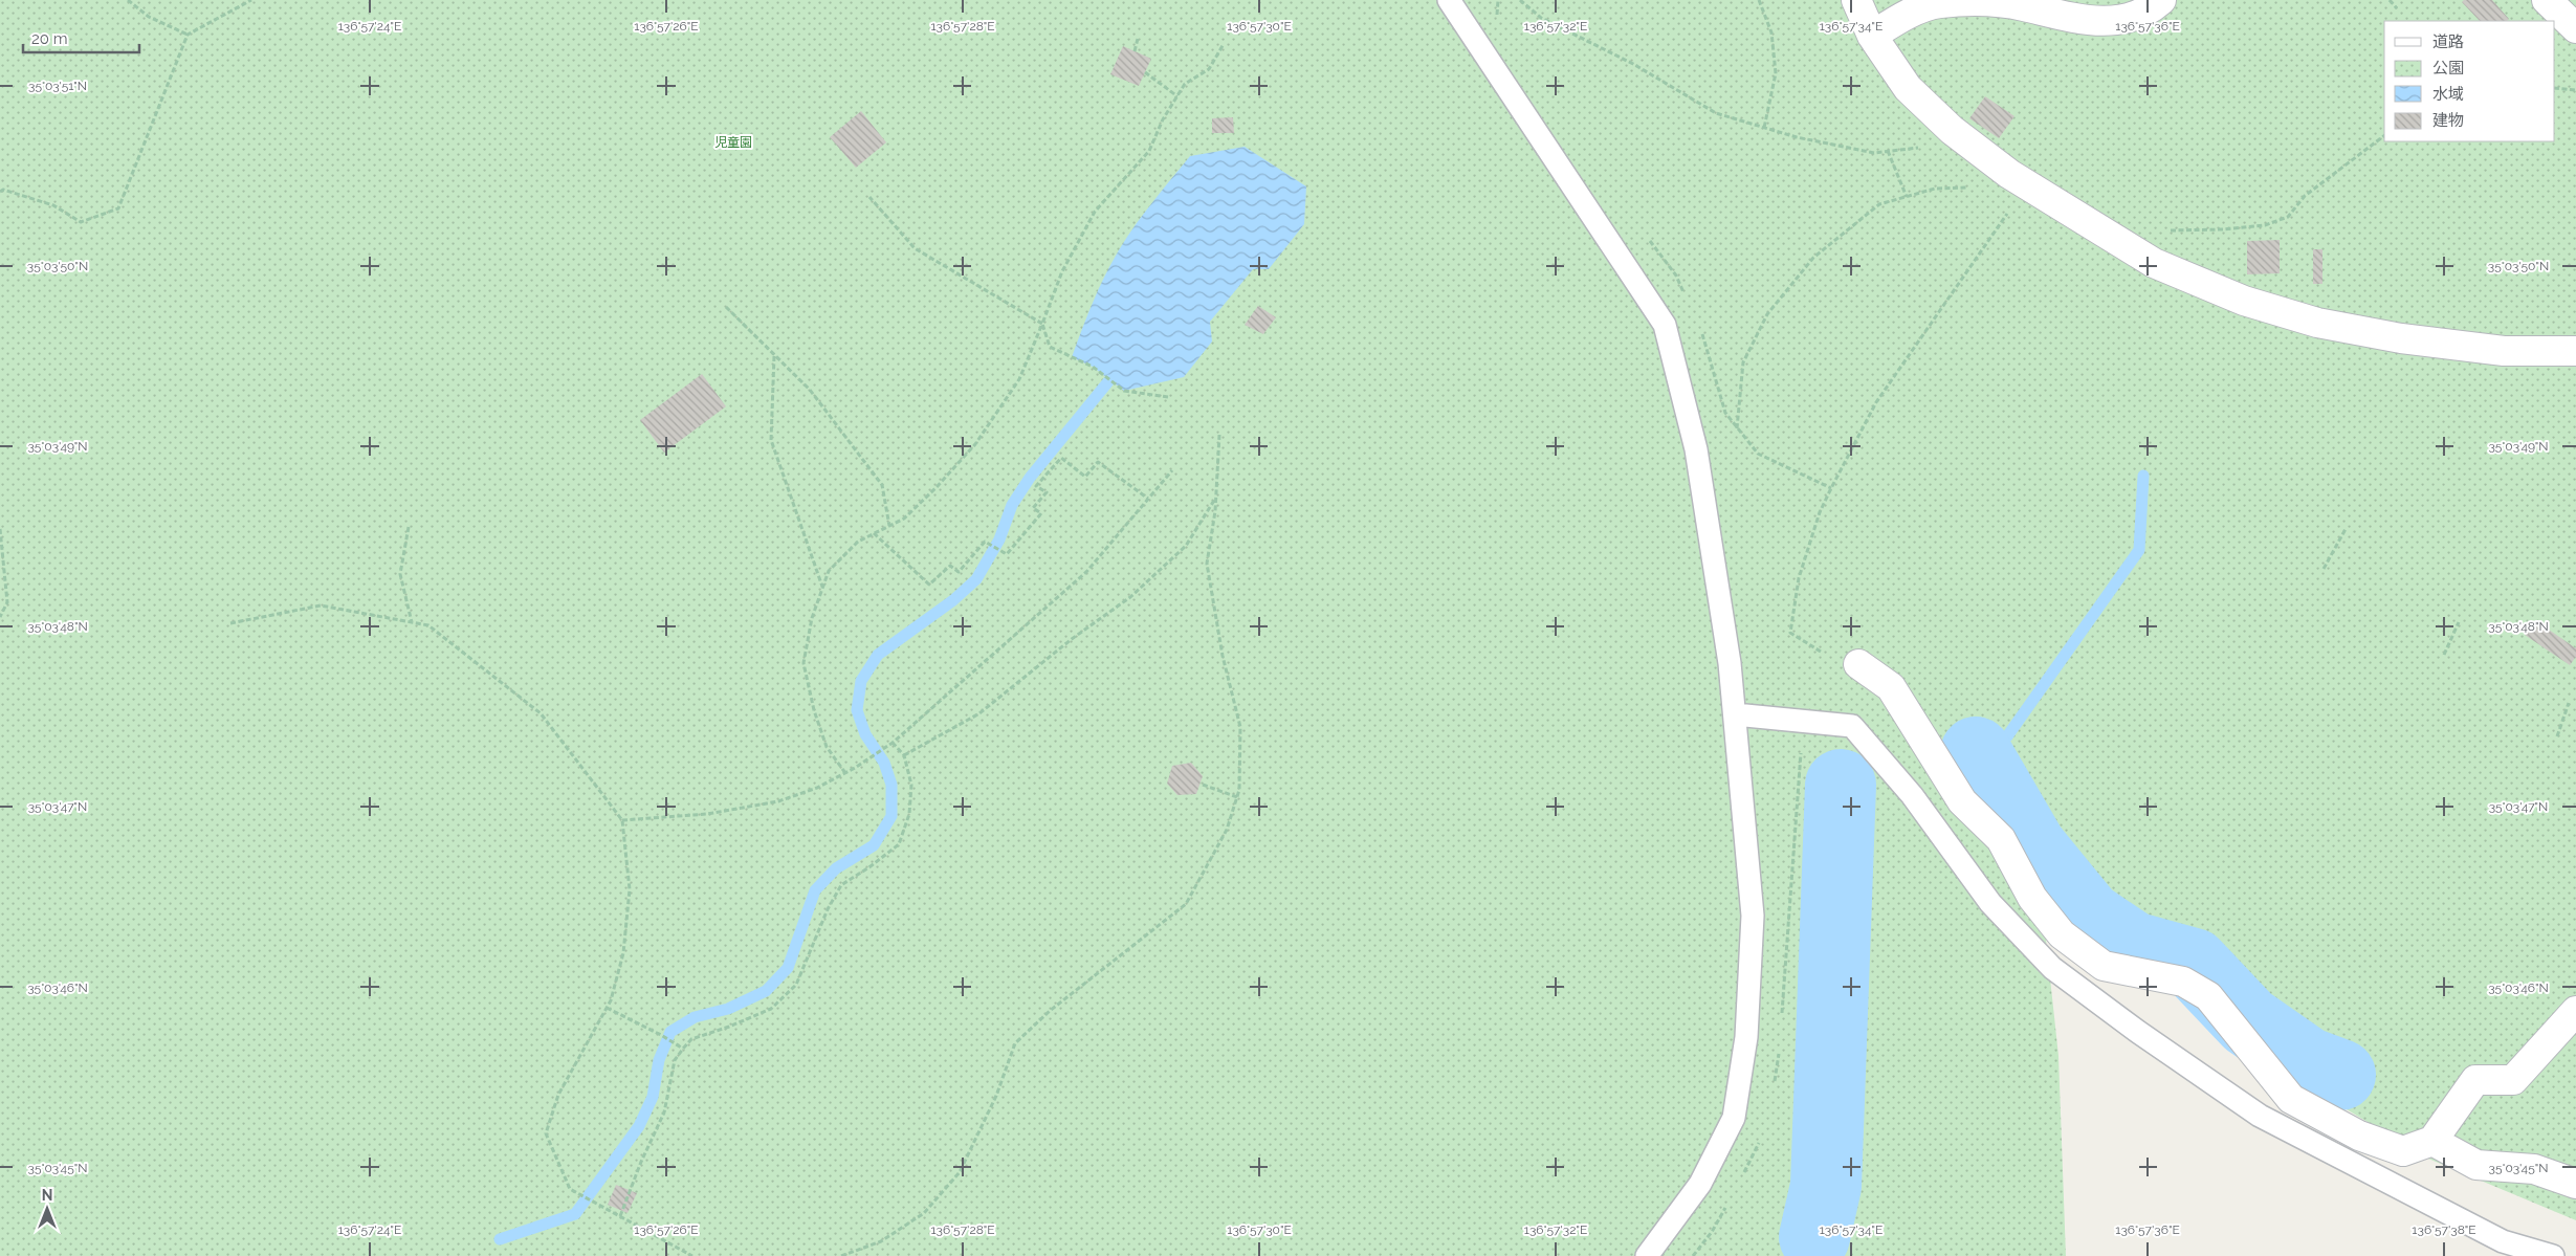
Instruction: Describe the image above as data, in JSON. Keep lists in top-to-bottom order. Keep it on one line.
{"parks":["児童園"],"legend":["道路","公園","水域","建物"],"scale_bar":"20 m","north":"top","coordinates":["136°57'24\"E","136°57'26\"E","136°57'28\"E","136°57'30\"E","136°57'32\"E","136°57'34\"E","136°57'36\"E","35°03'51\"N","35°03'50\"N","35°03'49\"N","35°03'48\"N","35°03'47\"N","35°03'46\"N","35°03'45\"N","136°57'38\"E"]}
